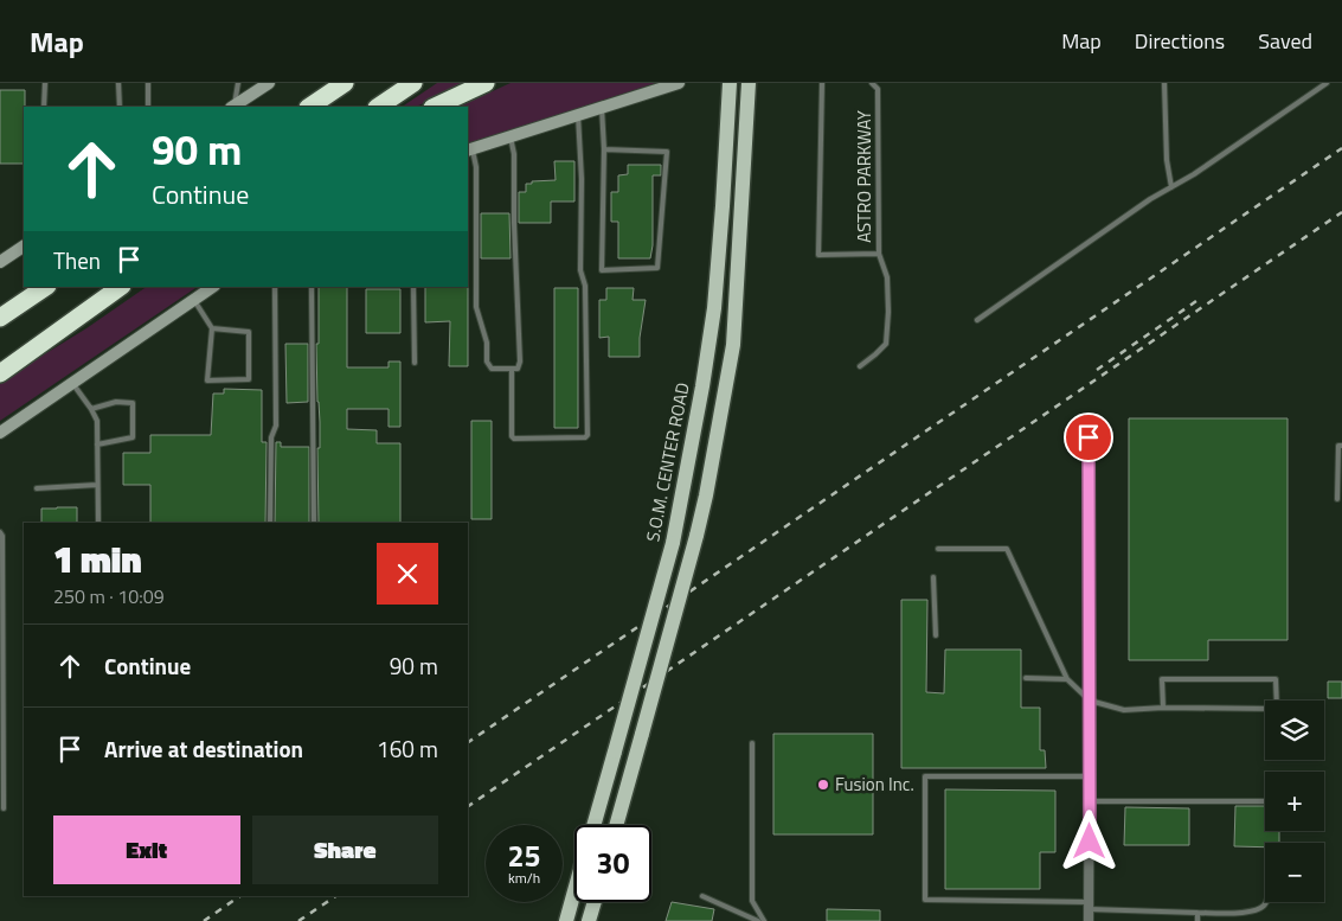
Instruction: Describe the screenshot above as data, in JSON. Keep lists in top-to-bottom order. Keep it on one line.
{"streets":{"main road":["S.O.M. CENTER ROAD"],"lane":["ASTRO PARKWAY"]},"places":["Fusion Inc."],"page":{"header":"Map","nav":["Map","Directions","Saved"],"turn":["90 m","Continue"],"then":"Then","heading":["1 min","250 m · 10:09"],"list":[{"name":"Continue","value":"90 m"},{"name":"Arrive at destination","value":"160 m"}],"map_buttons":["+","−"],"buttons":["Exit","Share"],"speed":"25 km/h","limit":"30"}}
